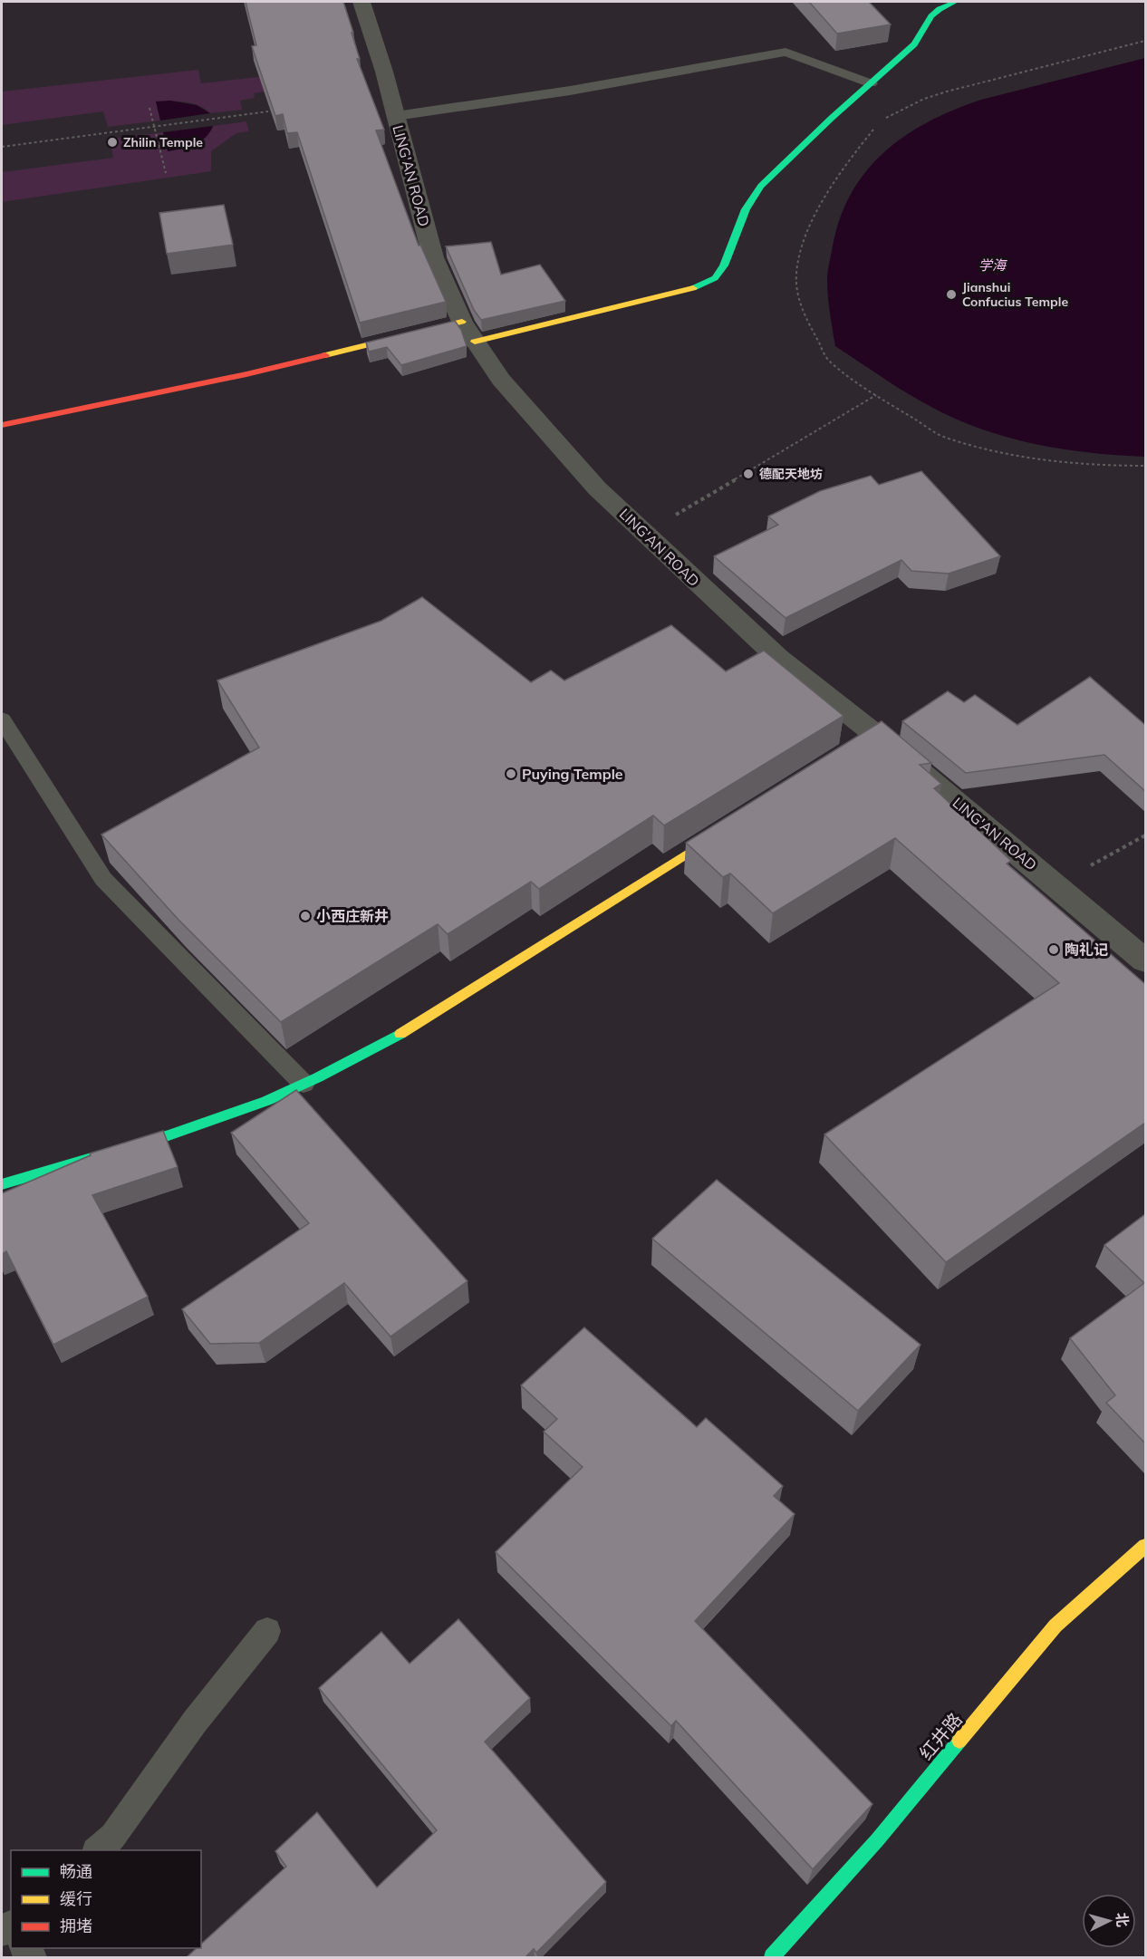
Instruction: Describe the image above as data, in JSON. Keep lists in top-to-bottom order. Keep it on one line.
{"streets":{"street":["LING'AN ROAD","红井路"]},"water":["学海"],"places":["Zhilin Temple","Jianshui Confucius Temple","德配天地坊","Puying Temple","小西庄新井","陶礼记"],"legend":["畅通","缓行","拥堵"],"north":"right"}
